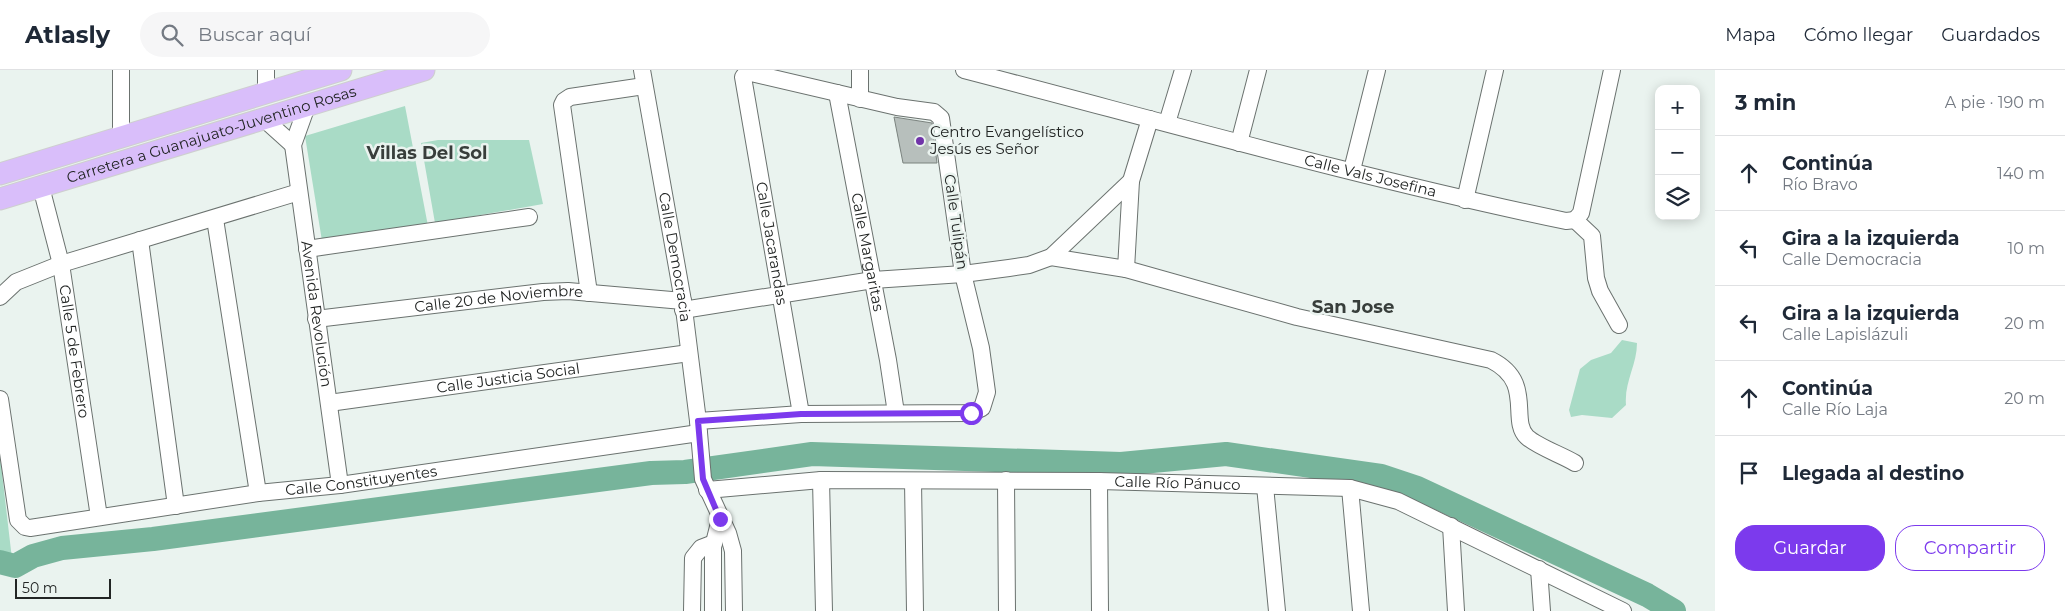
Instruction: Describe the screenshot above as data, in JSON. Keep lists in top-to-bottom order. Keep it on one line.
{"streets":{"main road":["Carretera a Guanajuato-Juventino Rosas"],"street":["Calle Vals Josefina","Calle Tulipán","Calle Jacarandas","Calle Margaritas","Calle Democracia","Calle 20 de Noviembre","Avenida Revolución","Calle 5 de Febrero","Calle Justicia Social","Calle Constituyentes","Calle Río Pánuco"]},"crossings":[["Carretera a Guanajuato-Juventino Rosas","Avenida Revolución"],["Carretera a Guanajuato-Juventino Rosas","Calle 5 de Febrero"],["Calle Tulipán","Calle Jacarandas"],["Calle Tulipán","Calle Margaritas"],["Calle Tulipán","Calle 20 de Noviembre"],["Calle Tulipán","Calle Constituyentes"],["Calle Jacarandas","Calle 20 de Noviembre"],["Calle Jacarandas","Calle Constituyentes"],["Calle Margaritas","Calle 20 de Noviembre"],["Calle Margaritas","Calle Constituyentes"],["Calle Democracia","Calle 20 de Noviembre"],["Calle Democracia","Calle Justicia Social"],["Calle Democracia","Calle Constituyentes"],["Calle Democracia","Calle Río Pánuco"],["Calle 20 de Noviembre","Avenida Revolución"],["Avenida Revolución","Calle Justicia Social"],["Avenida Revolución","Calle Constituyentes"],["Calle 5 de Febrero","Calle Constituyentes"]],"districts":["Villas Del Sol","San Jose"],"places":["Centro Evangelístico Jesús es Señor"],"scale_bar":"50 m","page":{"header":"Atlasly","search":"Buscar aquí","nav":["Mapa","Cómo llegar","Guardados"],"heading":["3 min","A pie · 190 m"],"map_buttons":["+","−"],"list":[["Continúa","Río Bravo","140 m"],["Gira a la izquierda","Calle Democracia","10 m"],["Gira a la izquierda","Calle Lapislázuli","20 m"],["Continúa","Calle Río Laja","20 m"],"Llegada al destino"],"buttons":["Guardar","Compartir"],"scale":"50 m"}}
